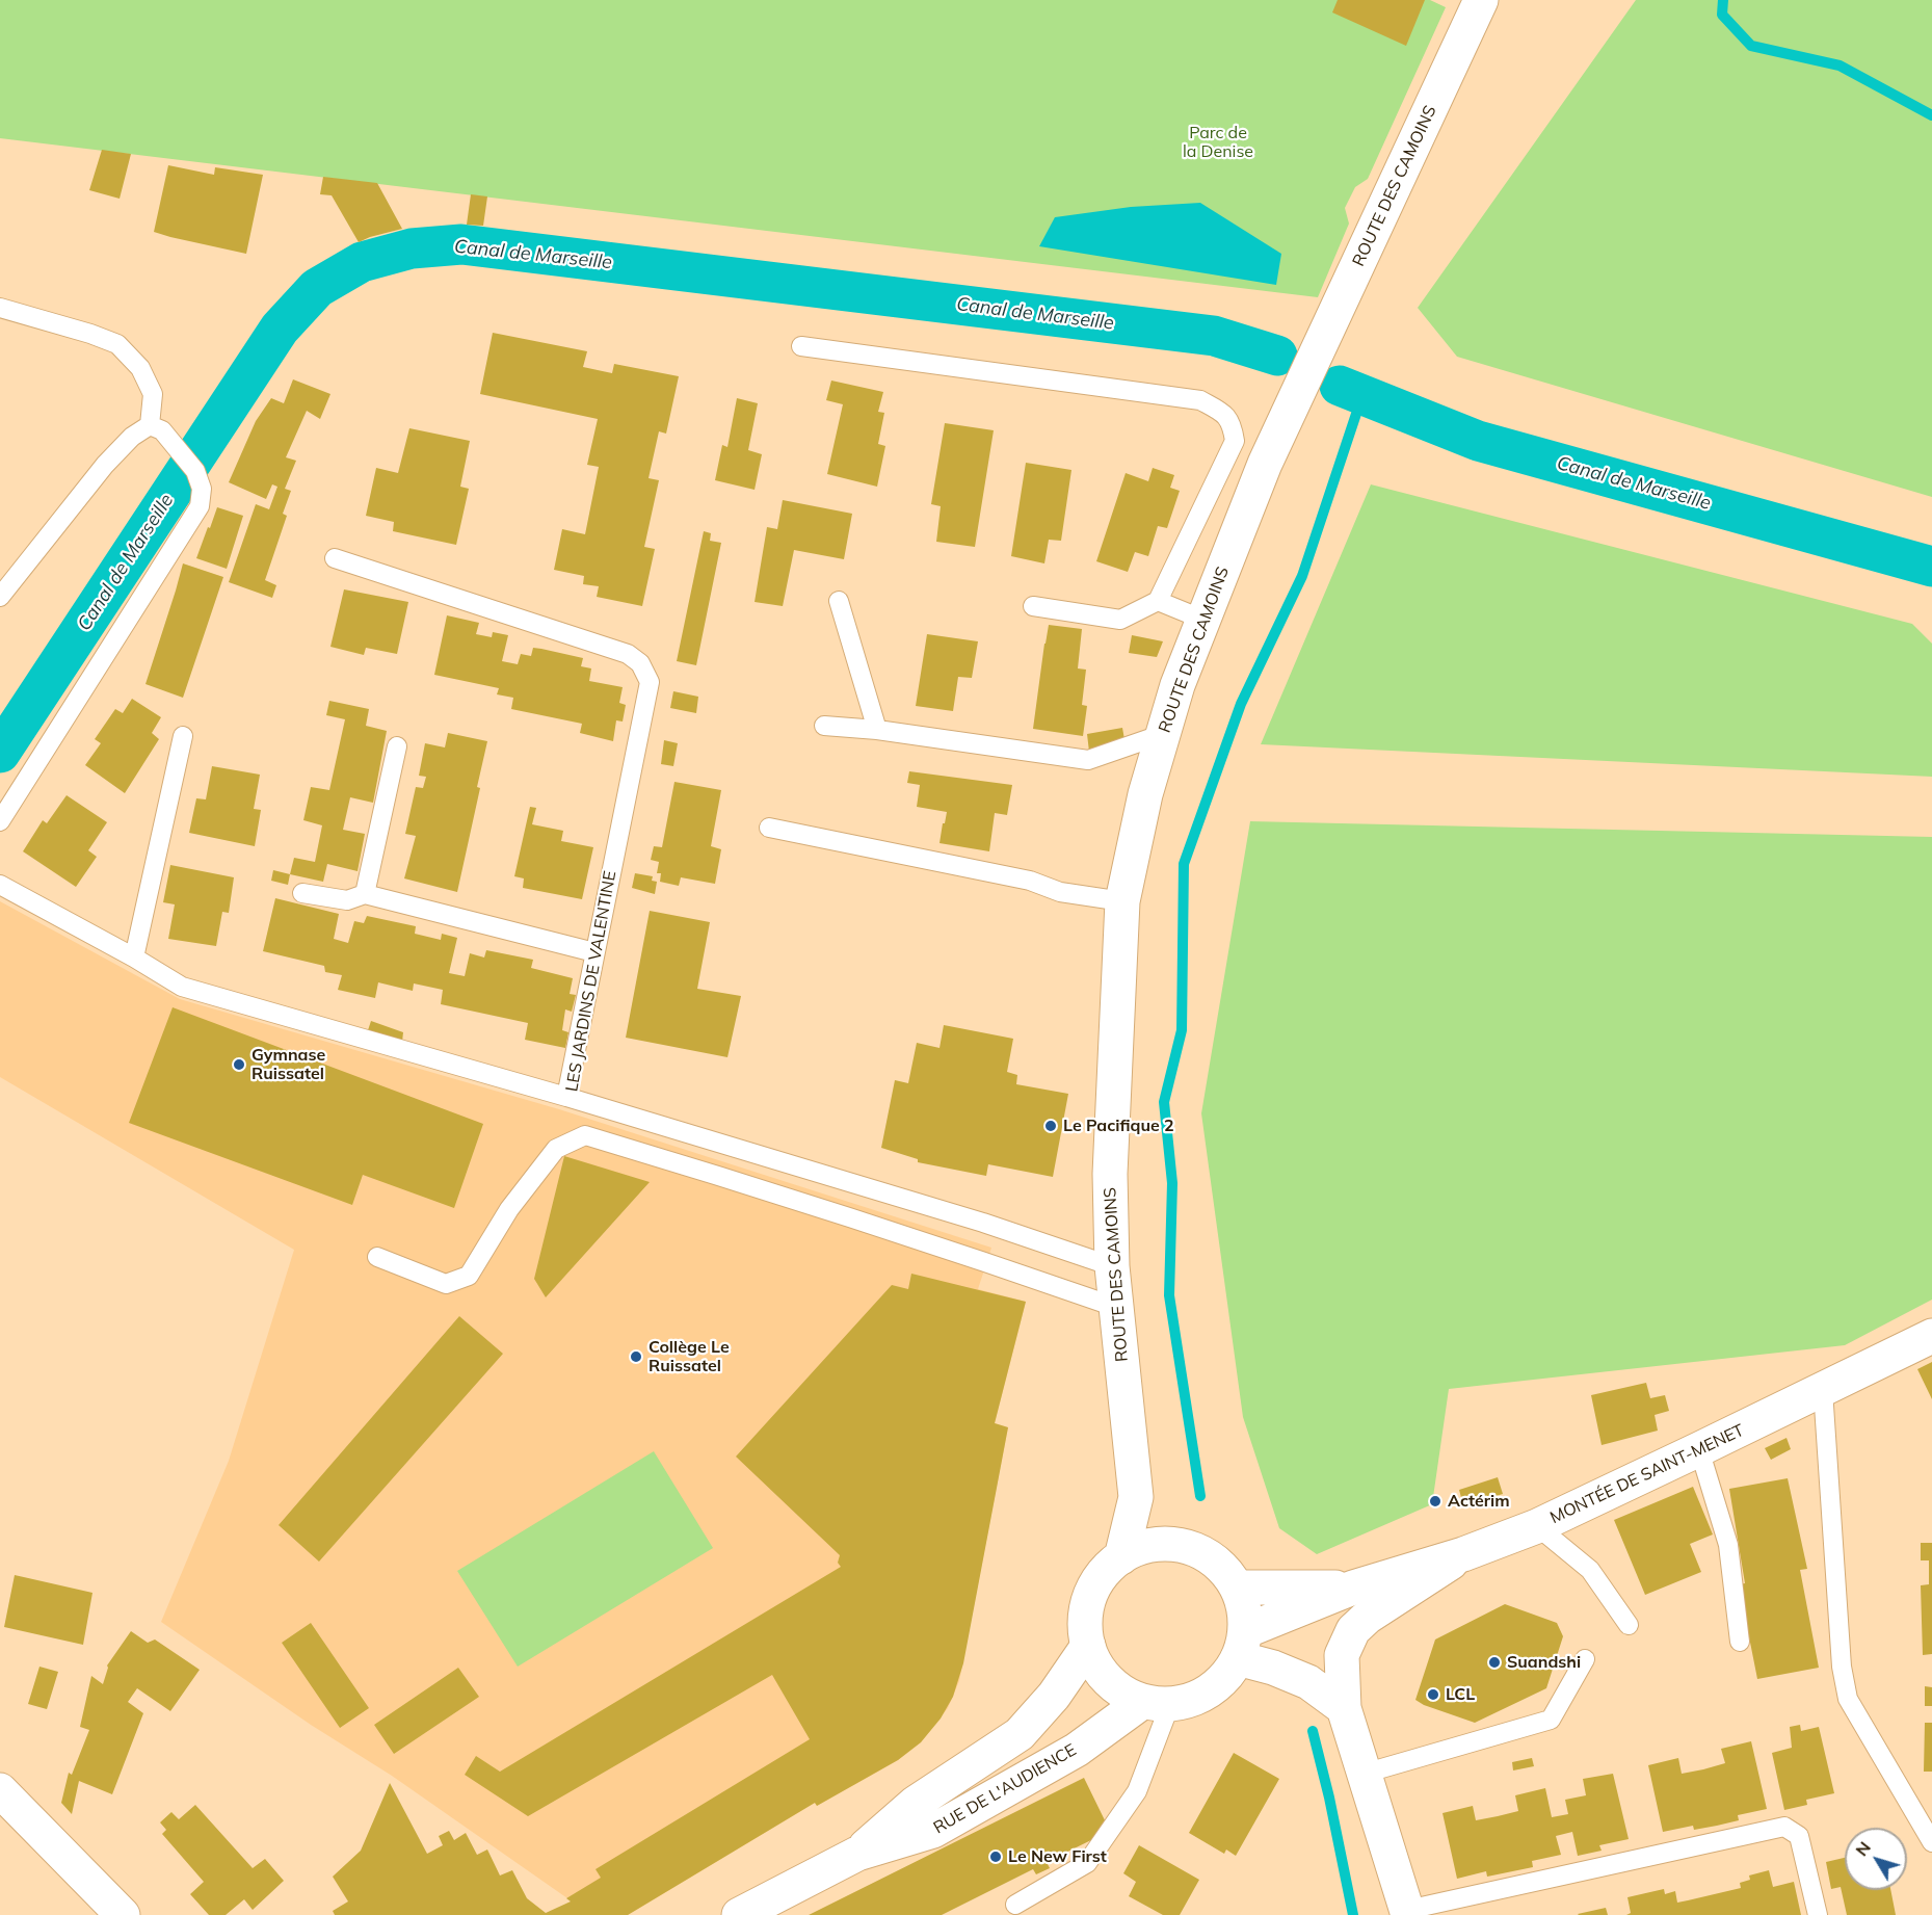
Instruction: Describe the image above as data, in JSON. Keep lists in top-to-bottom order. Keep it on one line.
{"streets":{"main road":["ROUTE DES CAMOINS","MONTÉE DE SAINT-MENET","RUE DE L'AUDIENCE"],"lane":["LES JARDINS DE VALENTINE"]},"crossings":[["ROUTE DES CAMOINS","LES JARDINS DE VALENTINE"],["ROUTE DES CAMOINS","MONTÉE DE SAINT-MENET"],["ROUTE DES CAMOINS","RUE DE L'AUDIENCE"],["MONTÉE DE SAINT-MENET","RUE DE L'AUDIENCE"]],"water":["Canal de Marseille"],"parks":["Parc de la Denise"],"places":["Gymnase Ruissatel","Le Pacifique 2","Collège Le Ruissatel","Actérim","Suandshi","LCL","Le New First"],"north":"top left"}
